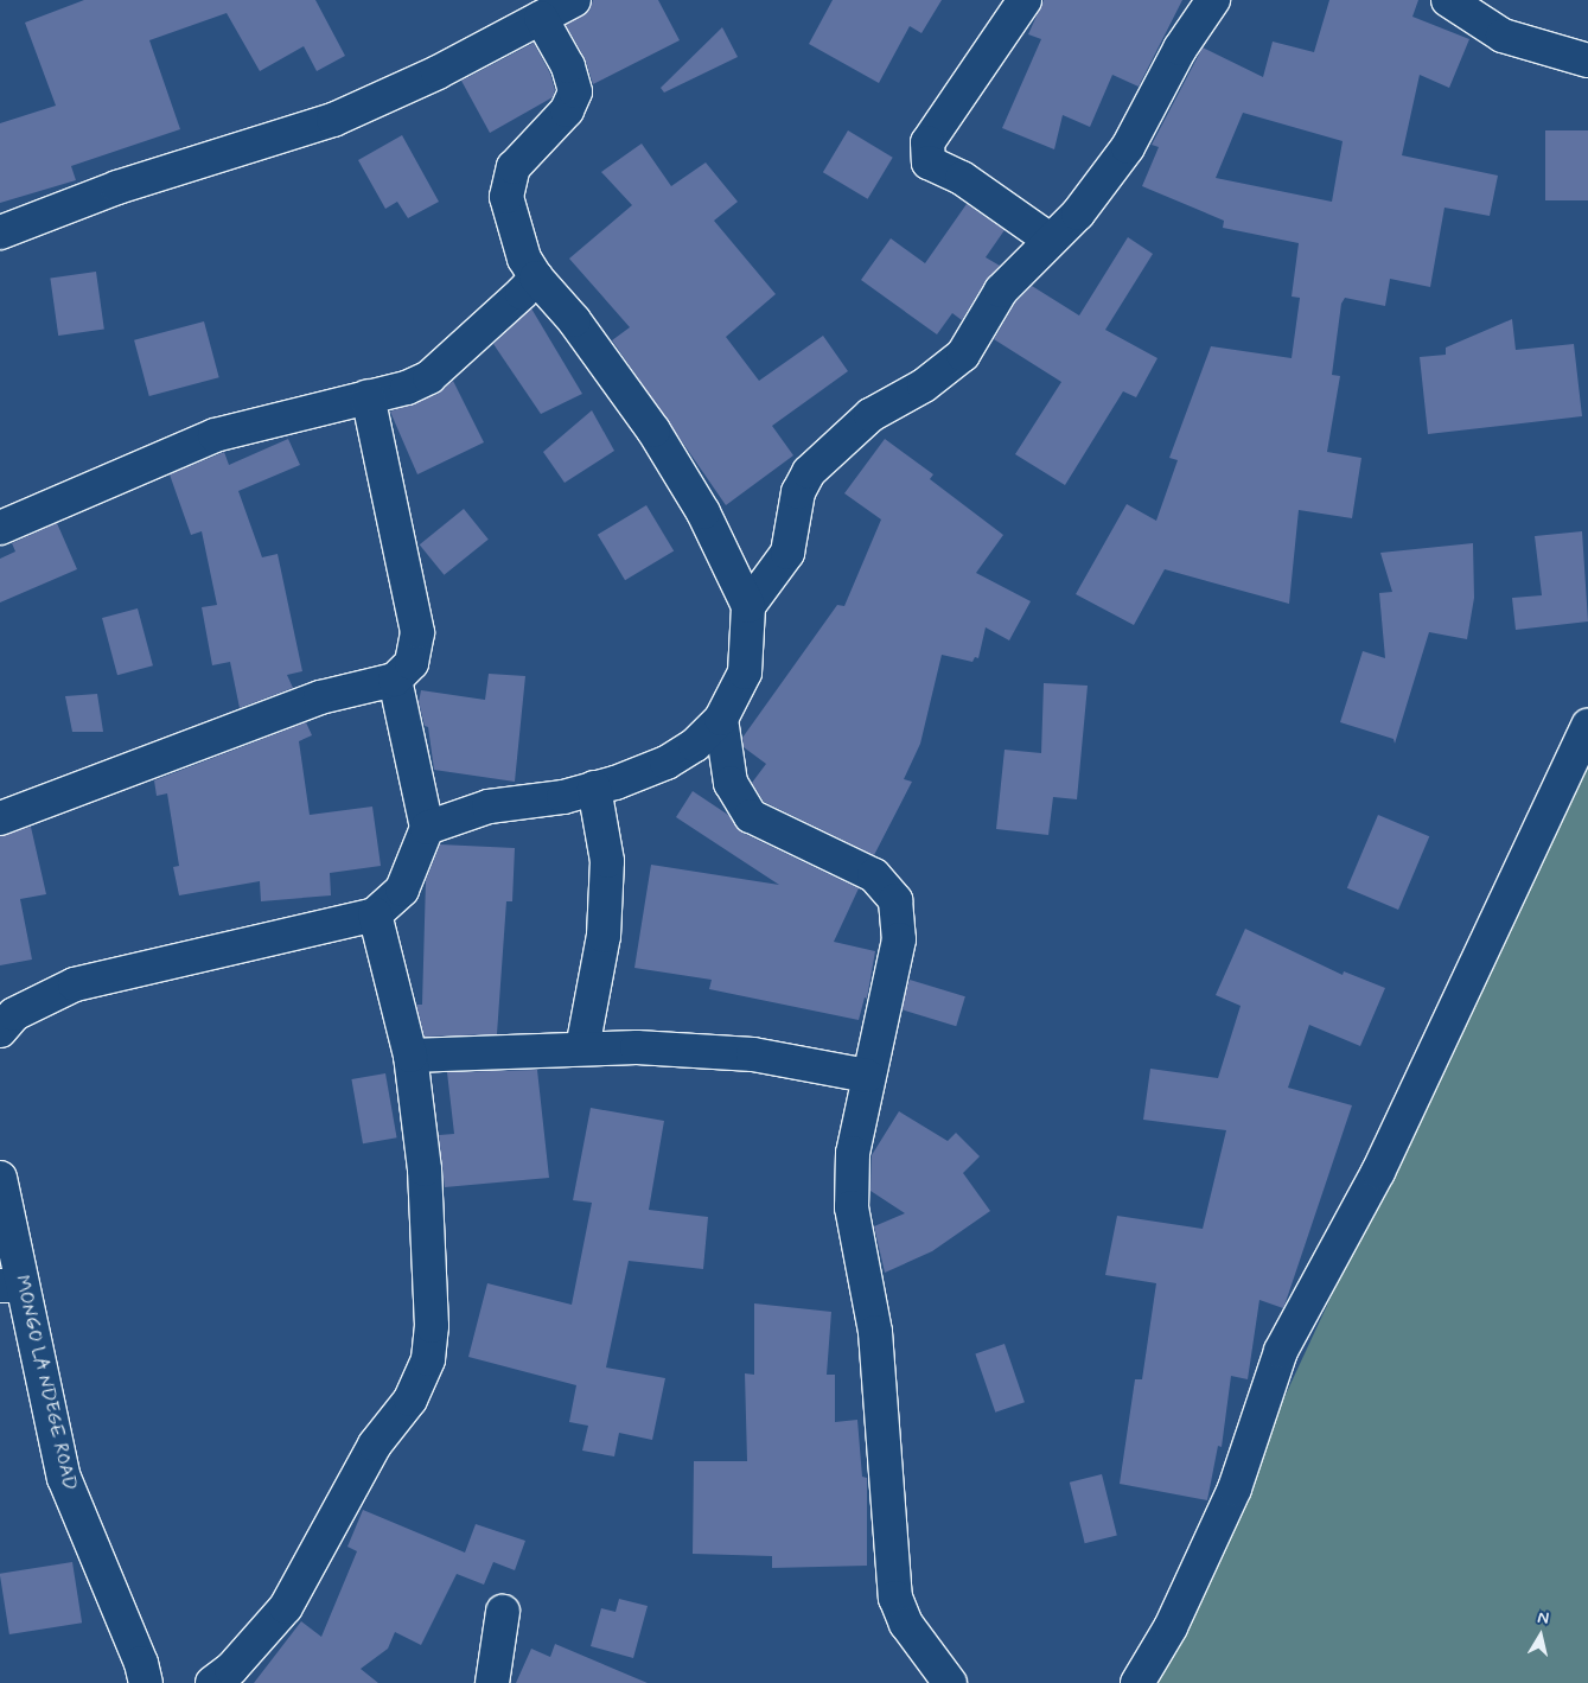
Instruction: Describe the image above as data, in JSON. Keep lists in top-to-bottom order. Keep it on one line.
{"streets":{"street":["MONGO LA NDEGE ROAD"]},"north":"top"}
